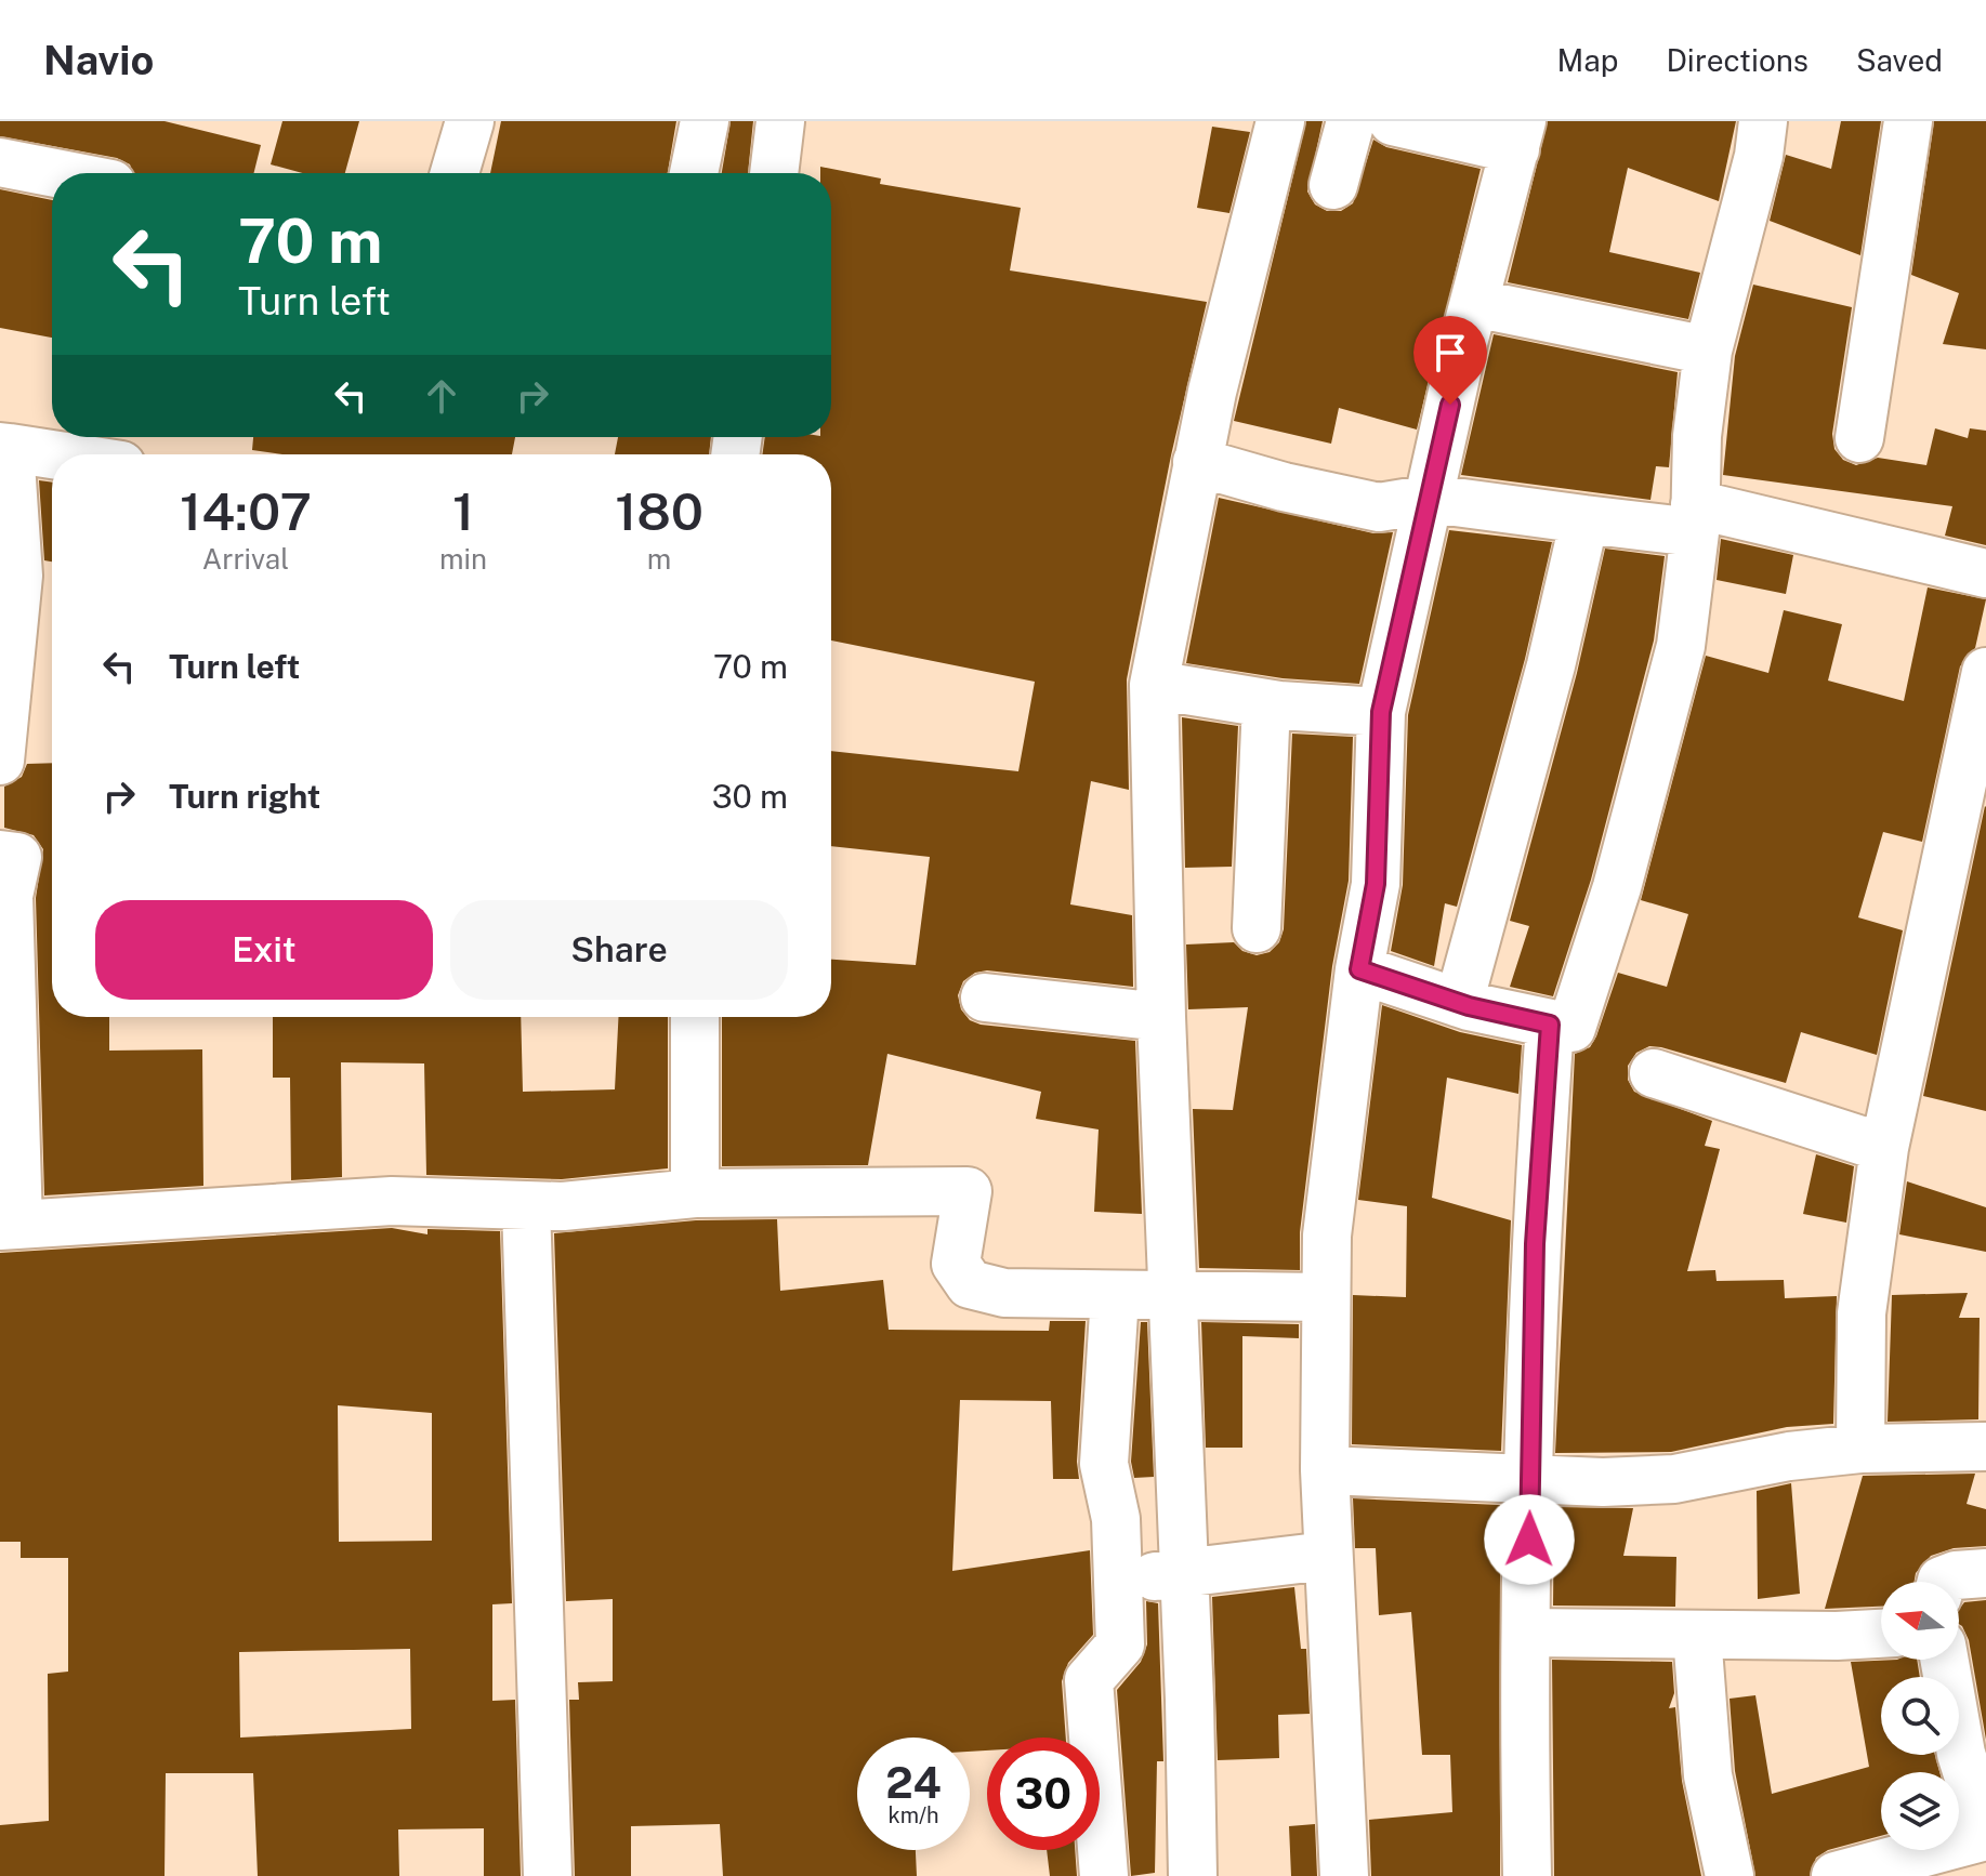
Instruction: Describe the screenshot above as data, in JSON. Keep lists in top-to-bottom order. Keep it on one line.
{"north":"left","page":{"header":"Navio","nav":["Map","Directions","Saved"],"turn":["70 m","Turn left"],"eta":["14:07","Arrival","1","min","180","m"],"list":[{"name":"Turn left","value":"70 m"},{"name":"Turn right","value":"30 m"}],"buttons":["Exit","Share"],"speed":"24 km/h","limit":"30"}}
